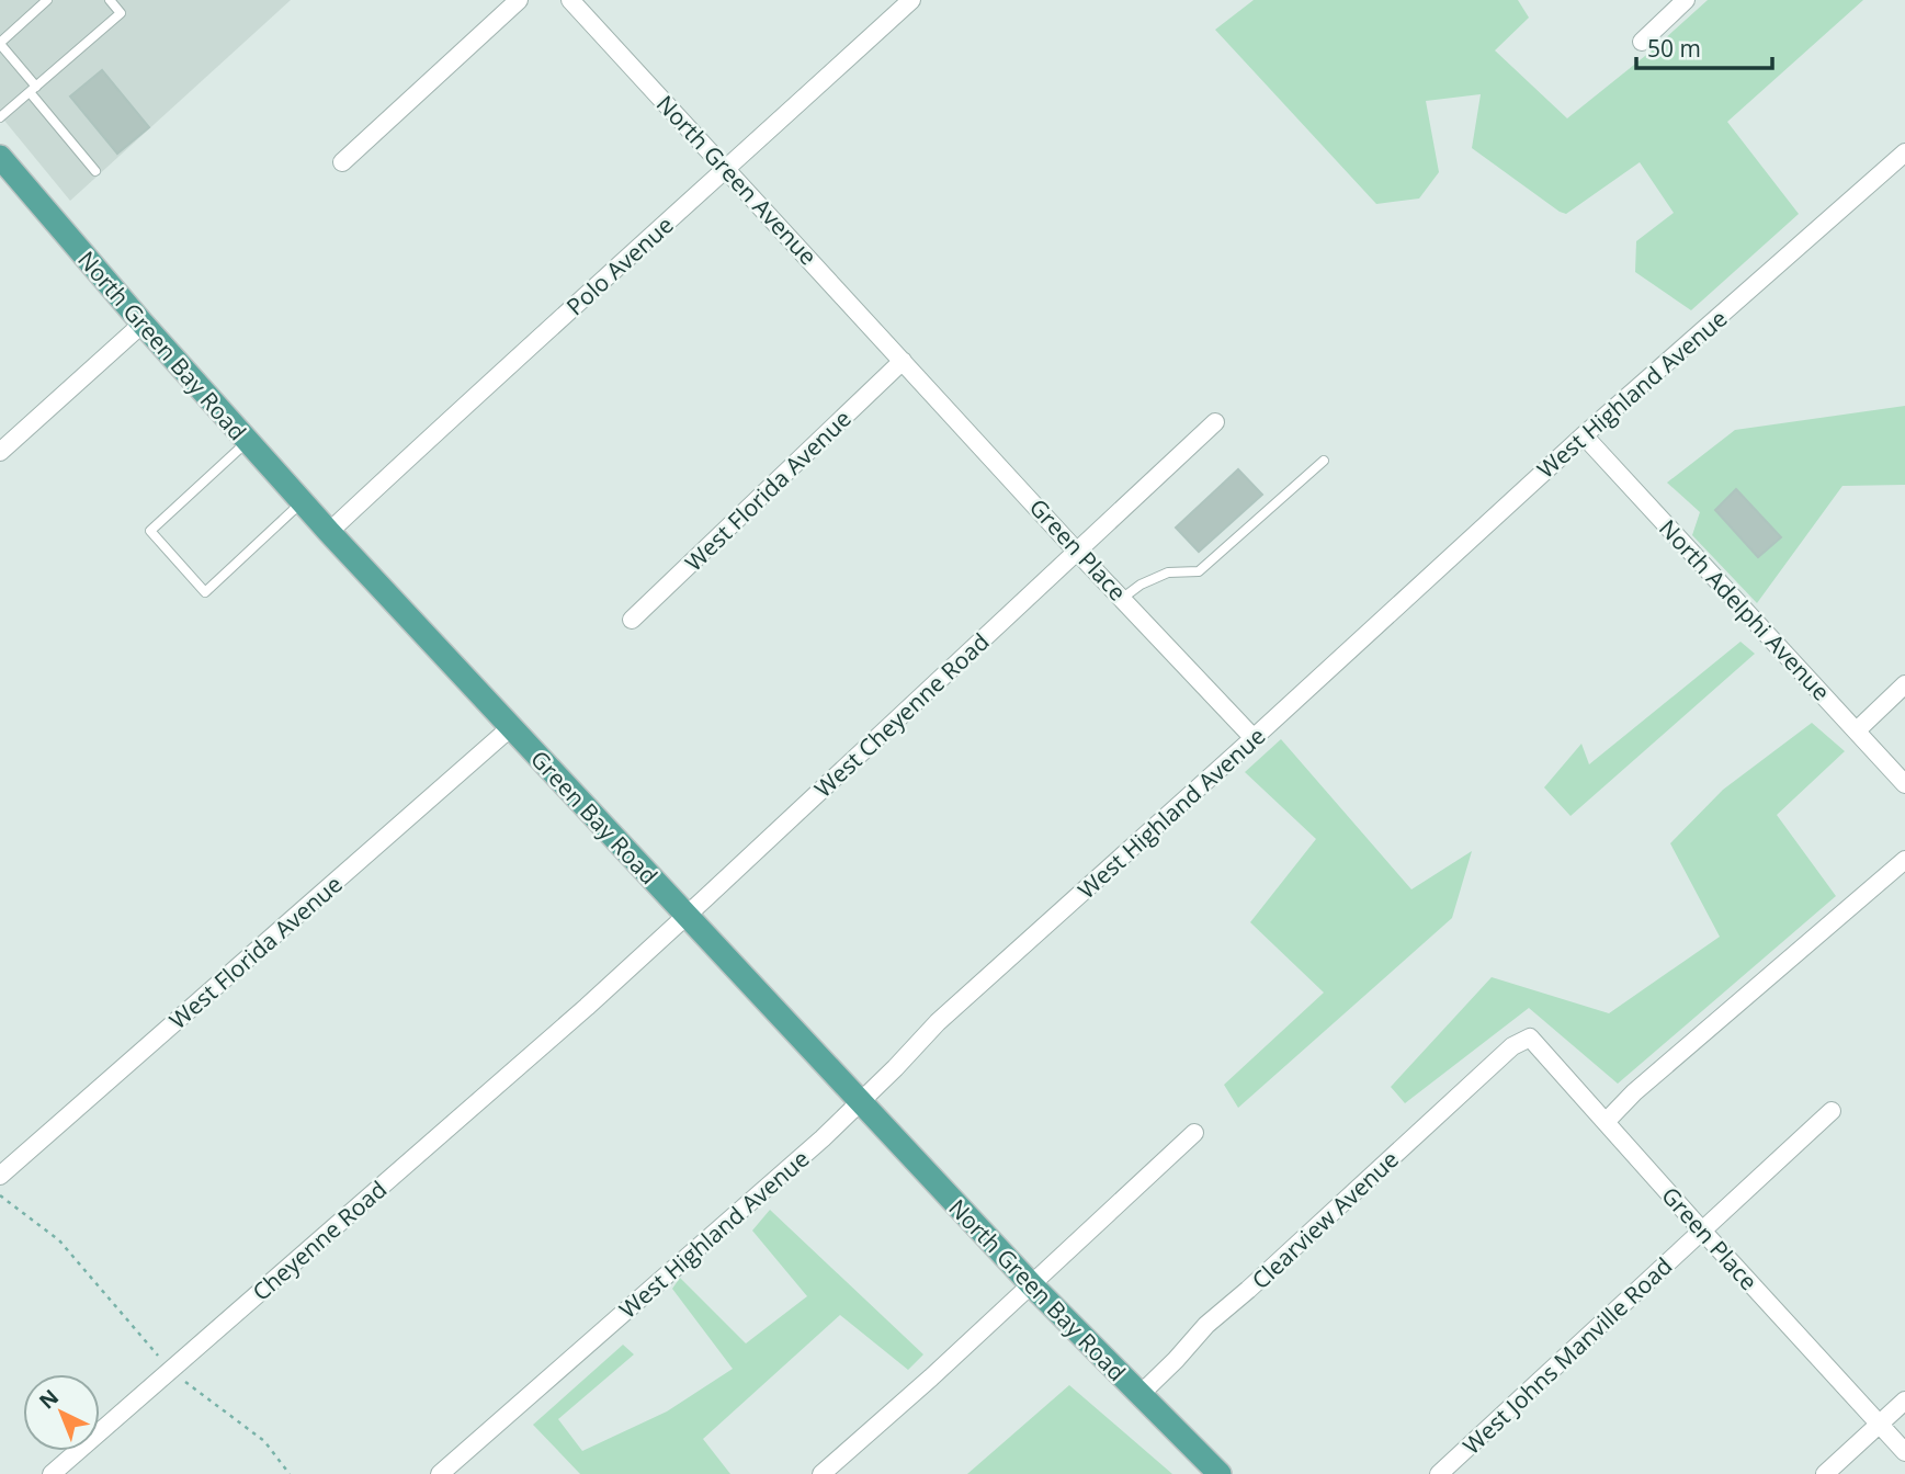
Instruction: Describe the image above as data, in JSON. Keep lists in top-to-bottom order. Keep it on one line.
{"streets":{"main road":["North Green Bay Road","Green Bay Road"],"street":["North Green Avenue","Polo Avenue","West Highland Avenue","West Florida Avenue","Green Place","North Adelphi Avenue","West Cheyenne Road","Clearview Avenue","Cheyenne Road","West Johns Manville Road"]},"crossings":[["North Green Avenue","Polo Avenue"],["North Green Avenue","West Florida Avenue"],["North Green Avenue","Green Place"],["Polo Avenue","North Green Bay Road"],["Polo Avenue","Green Bay Road"],["North Green Bay Road","West Highland Avenue"],["North Green Bay Road","Green Bay Road"],["North Green Bay Road","Clearview Avenue"],["West Highland Avenue","Green Place"],["West Highland Avenue","North Adelphi Avenue"],["West Highland Avenue","Green Bay Road"],["West Florida Avenue","Green Place"],["West Florida Avenue","Green Bay Road"],["Green Place","West Cheyenne Road"],["Green Place","Clearview Avenue"],["Green Place","West Johns Manville Road"],["West Cheyenne Road","Green Bay Road"],["West Cheyenne Road","Cheyenne Road"]],"scale_bar":"50 m","north":"top left"}
